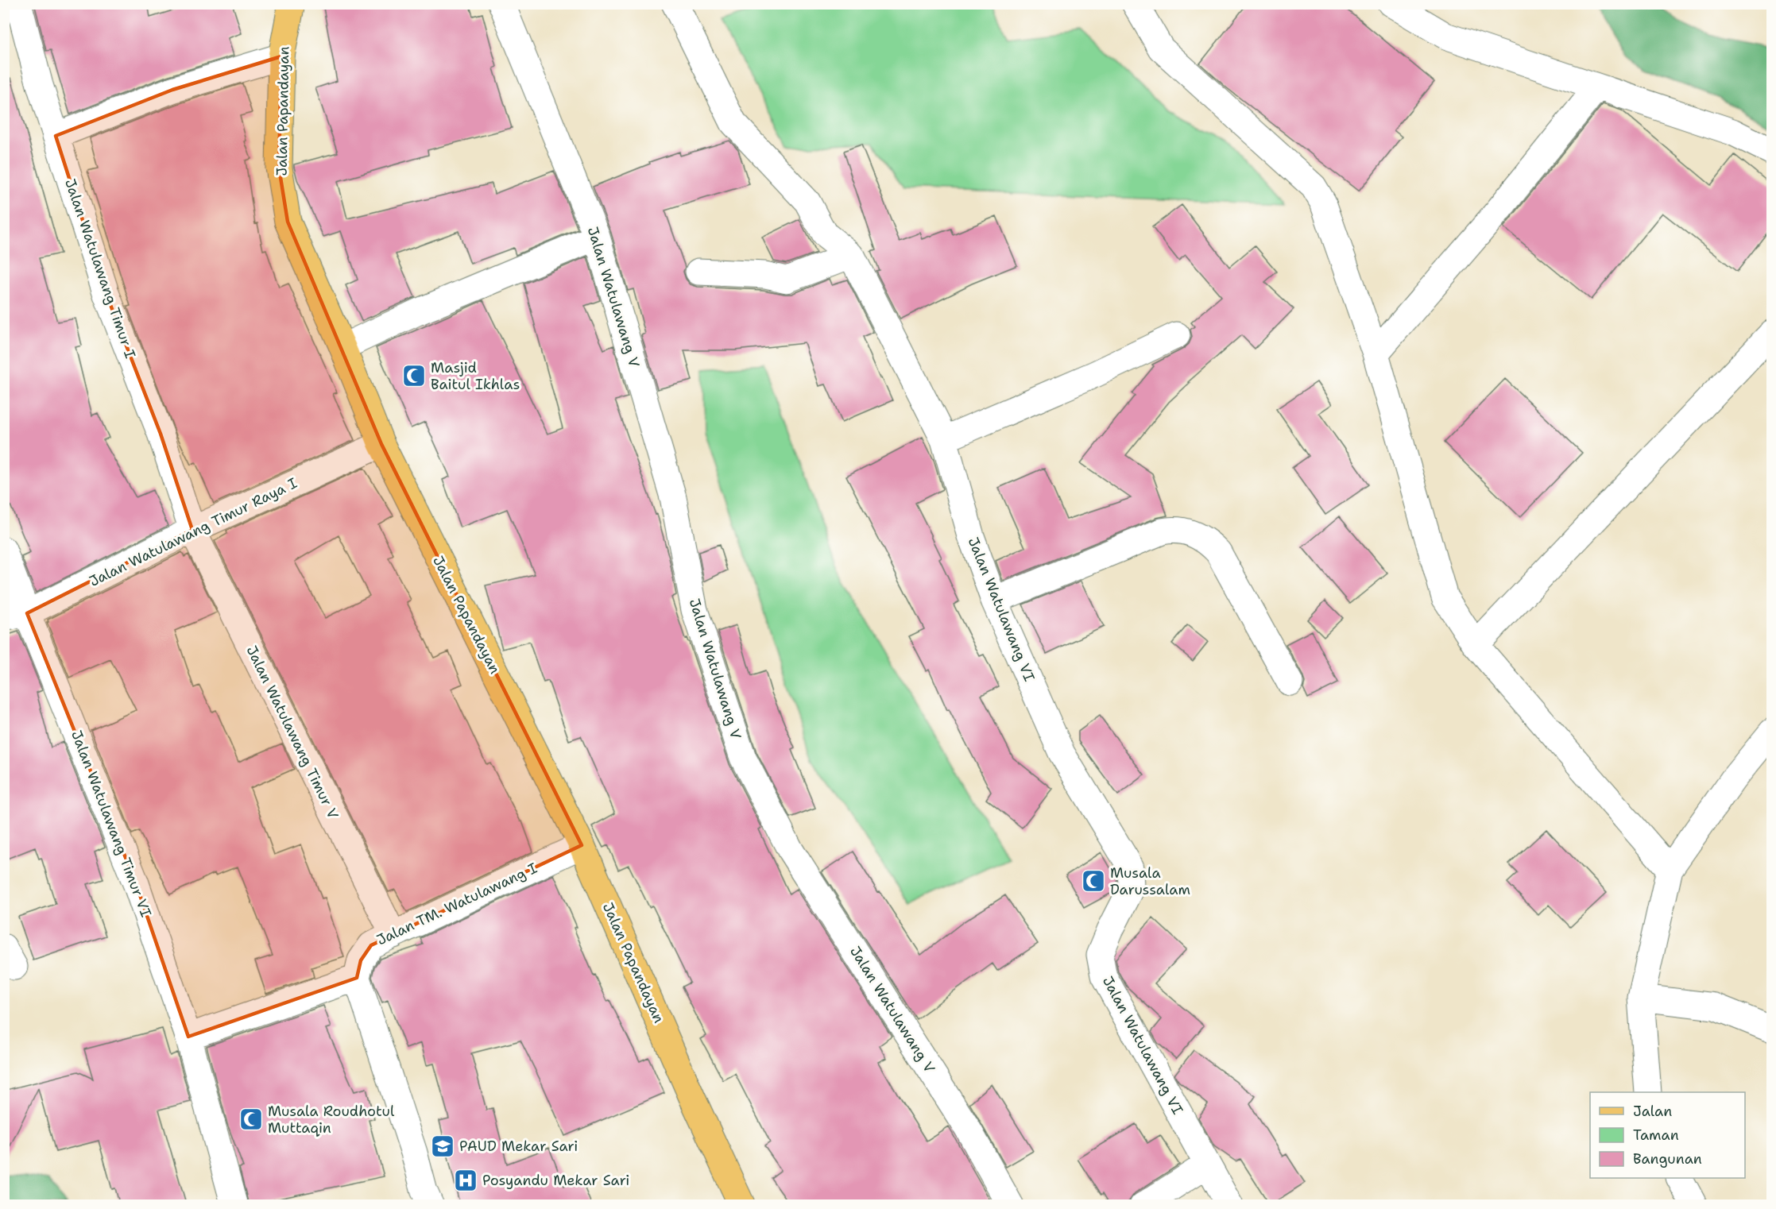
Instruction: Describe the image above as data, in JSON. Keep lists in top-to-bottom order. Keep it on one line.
{"streets":{"main road":["Jalan Papandayan"],"street":["Jalan Watulawang Timur I","Jalan Watulawang V","Jalan Watulawang Timur Raya I","Jalan Watulawang VI","Jalan Watulawang Timur V","Jalan Watulawang Timur VI","Jalan TM. Watulawang I"]},"crossings":[["Jalan Papandayan","Jalan Watulawang Timur Raya I"],["Jalan Papandayan","Jalan TM. Watulawang I"],["Jalan Watulawang Timur I","Jalan Watulawang Timur Raya I"],["Jalan Watulawang Timur I","Jalan Watulawang Timur V"],["Jalan Watulawang Timur Raya I","Jalan Watulawang Timur V"],["Jalan Watulawang Timur Raya I","Jalan Watulawang Timur VI"],["Jalan Watulawang Timur V","Jalan TM. Watulawang I"]],"places":{"mosque":["Masjid Baitul Ikhlas","Musala Darussalam","Musala Roudhotul Muttaqin"],"school or university":["PAUD Mekar Sari"],"hospital":["Posyandu Mekar Sari"]},"legend":["Jalan","Taman","Bangunan"]}
